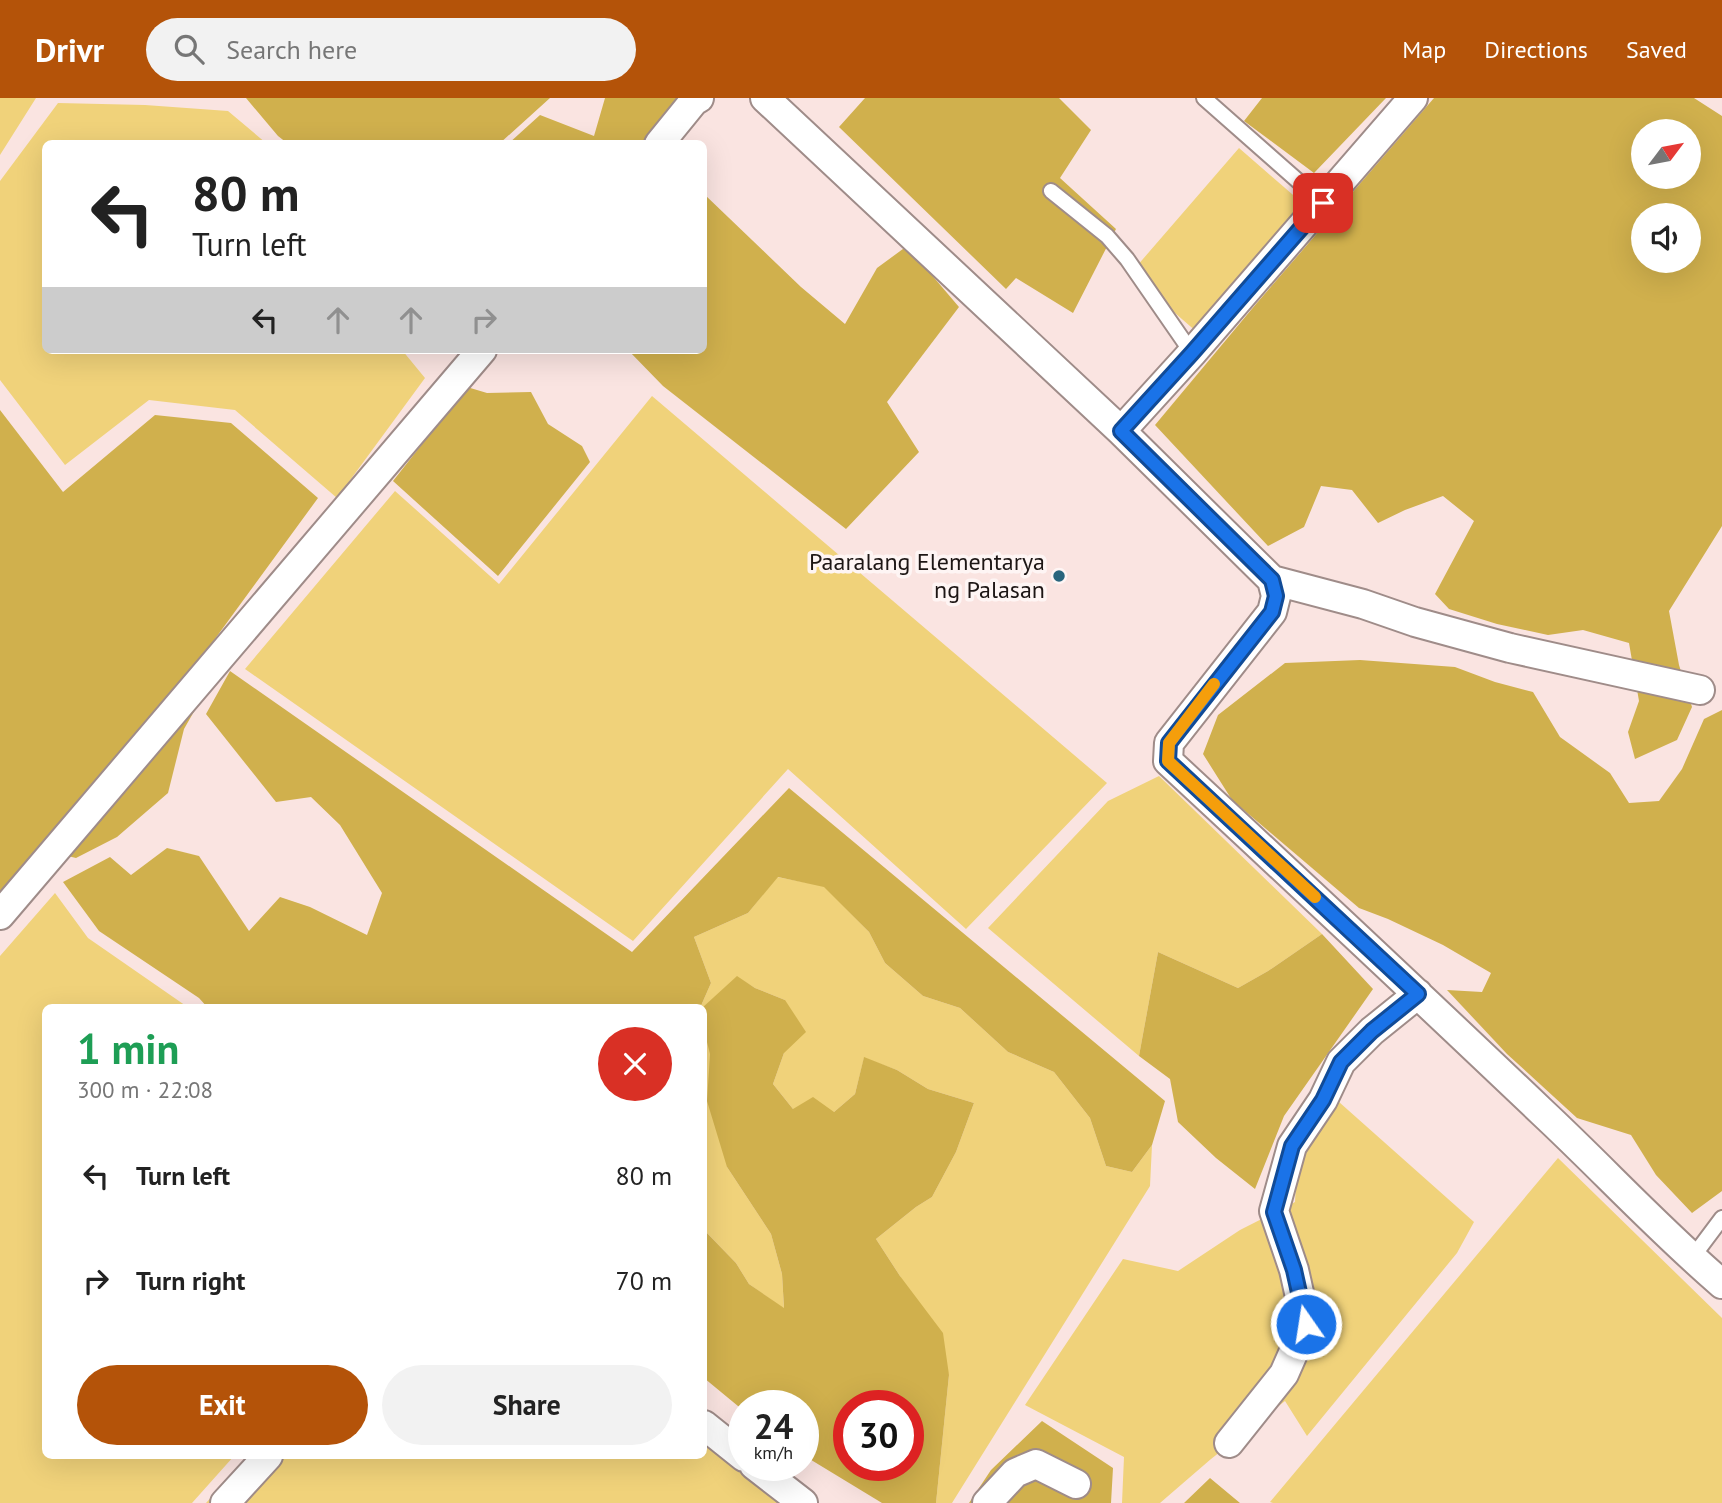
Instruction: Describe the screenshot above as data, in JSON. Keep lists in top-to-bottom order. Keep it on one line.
{"places":["Paaralang Elementarya ng Palasan"],"north":"top right","page":{"header":"Drivr","search":"Search here","nav":["Map","Directions","Saved"],"turn":["80 m","Turn left"],"heading":["1 min","300 m · 22:08"],"list":[{"name":"Turn left","value":"80 m"},{"name":"Turn right","value":"70 m"}],"buttons":["Exit","Share"],"speed":"24 km/h","limit":"30"}}
